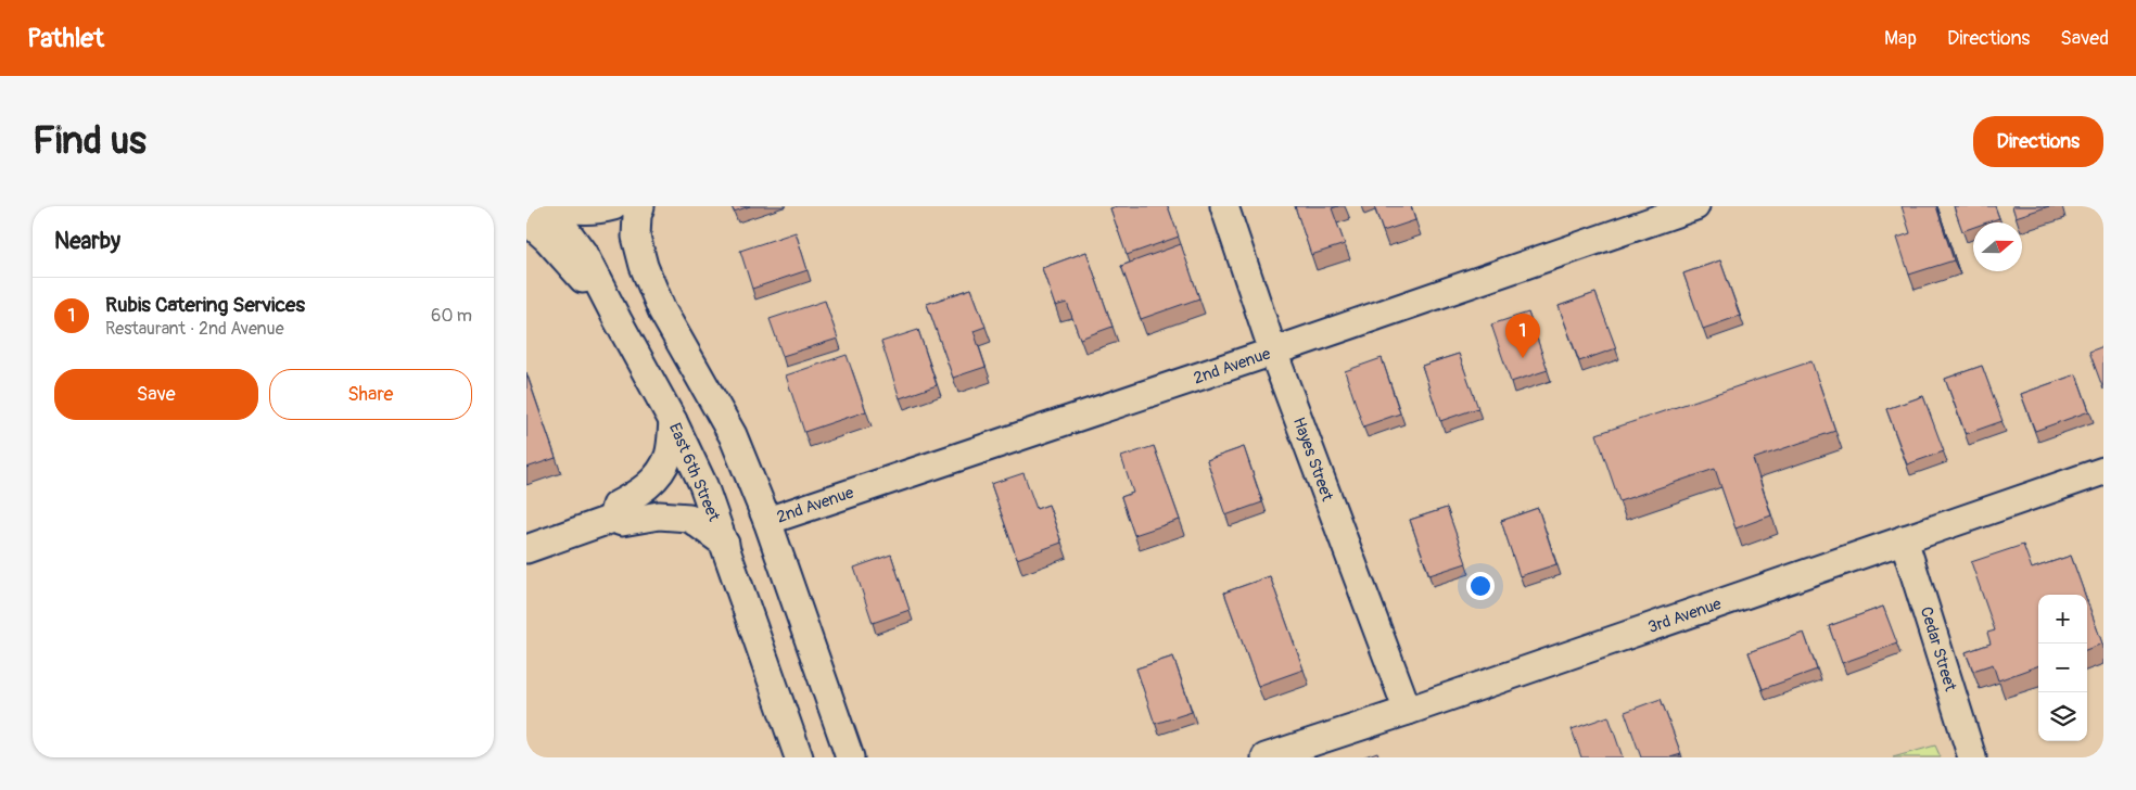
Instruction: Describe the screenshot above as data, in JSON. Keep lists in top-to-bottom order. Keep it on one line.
{"streets":{"street":["2nd Avenue","Hayes Street","East 6th Street","3rd Avenue","Cedar Street"]},"crossings":[["2nd Avenue","Hayes Street"],["Hayes Street","3rd Avenue"],["3rd Avenue","Cedar Street"]],"north":"right","page":{"header":"Pathlet","nav":["Map","Directions","Saved"],"buttons":["Directions",["Save","Share"]],"title":"Find us","heading":"Nearby","list":[{"mark":"1","name":"Rubis Catering Services","note":"Restaurant · 2nd Avenue","value":"60 m"}],"pins":"1","map_buttons":["+","−"]}}
